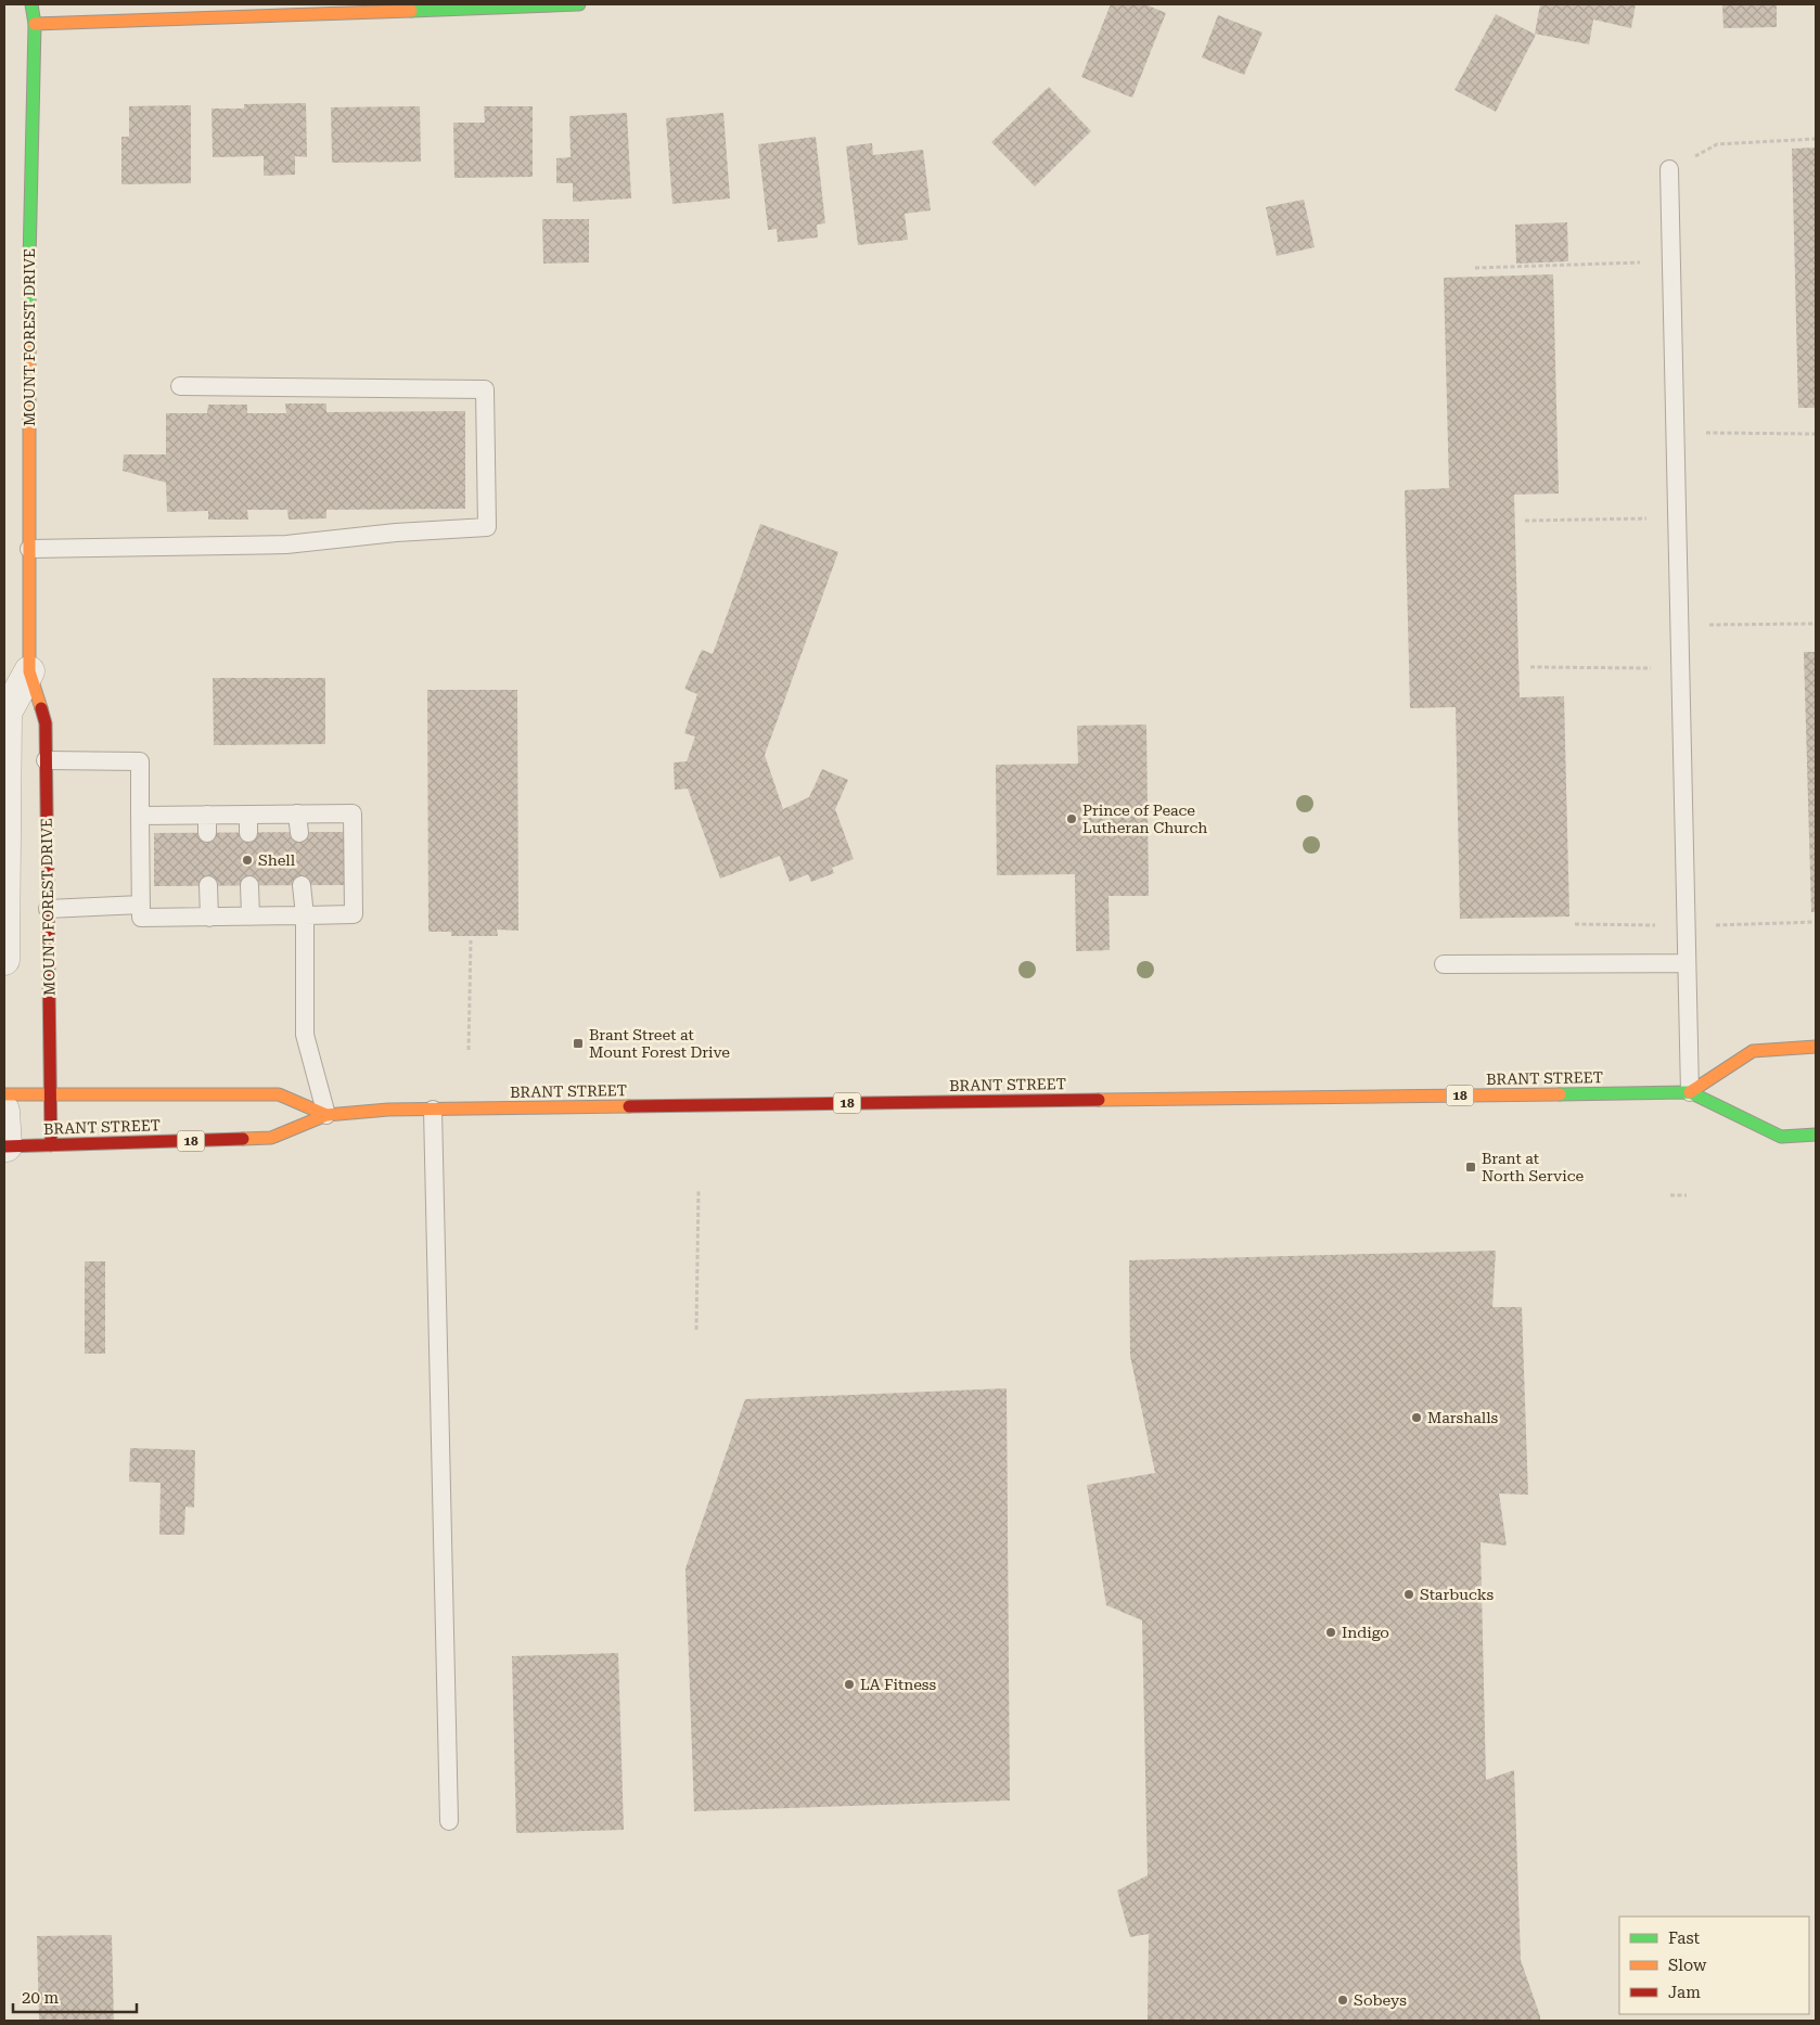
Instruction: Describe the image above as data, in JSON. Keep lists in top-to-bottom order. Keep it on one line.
{"streets":{"main road":["MOUNT FOREST DRIVE","BRANT STREET","18"]},"crossings":[["MOUNT FOREST DRIVE","BRANT STREET"]],"places":{"other":["Prince of Peace Lutheran Church","Shell","Marshalls","Starbucks","Indigo","LA Fitness","Sobeys"],"transit":["Brant Street at Mount Forest Drive","Brant at North Service"]},"legend":["Fast","Slow","Jam"],"scale_bar":"20 m"}
